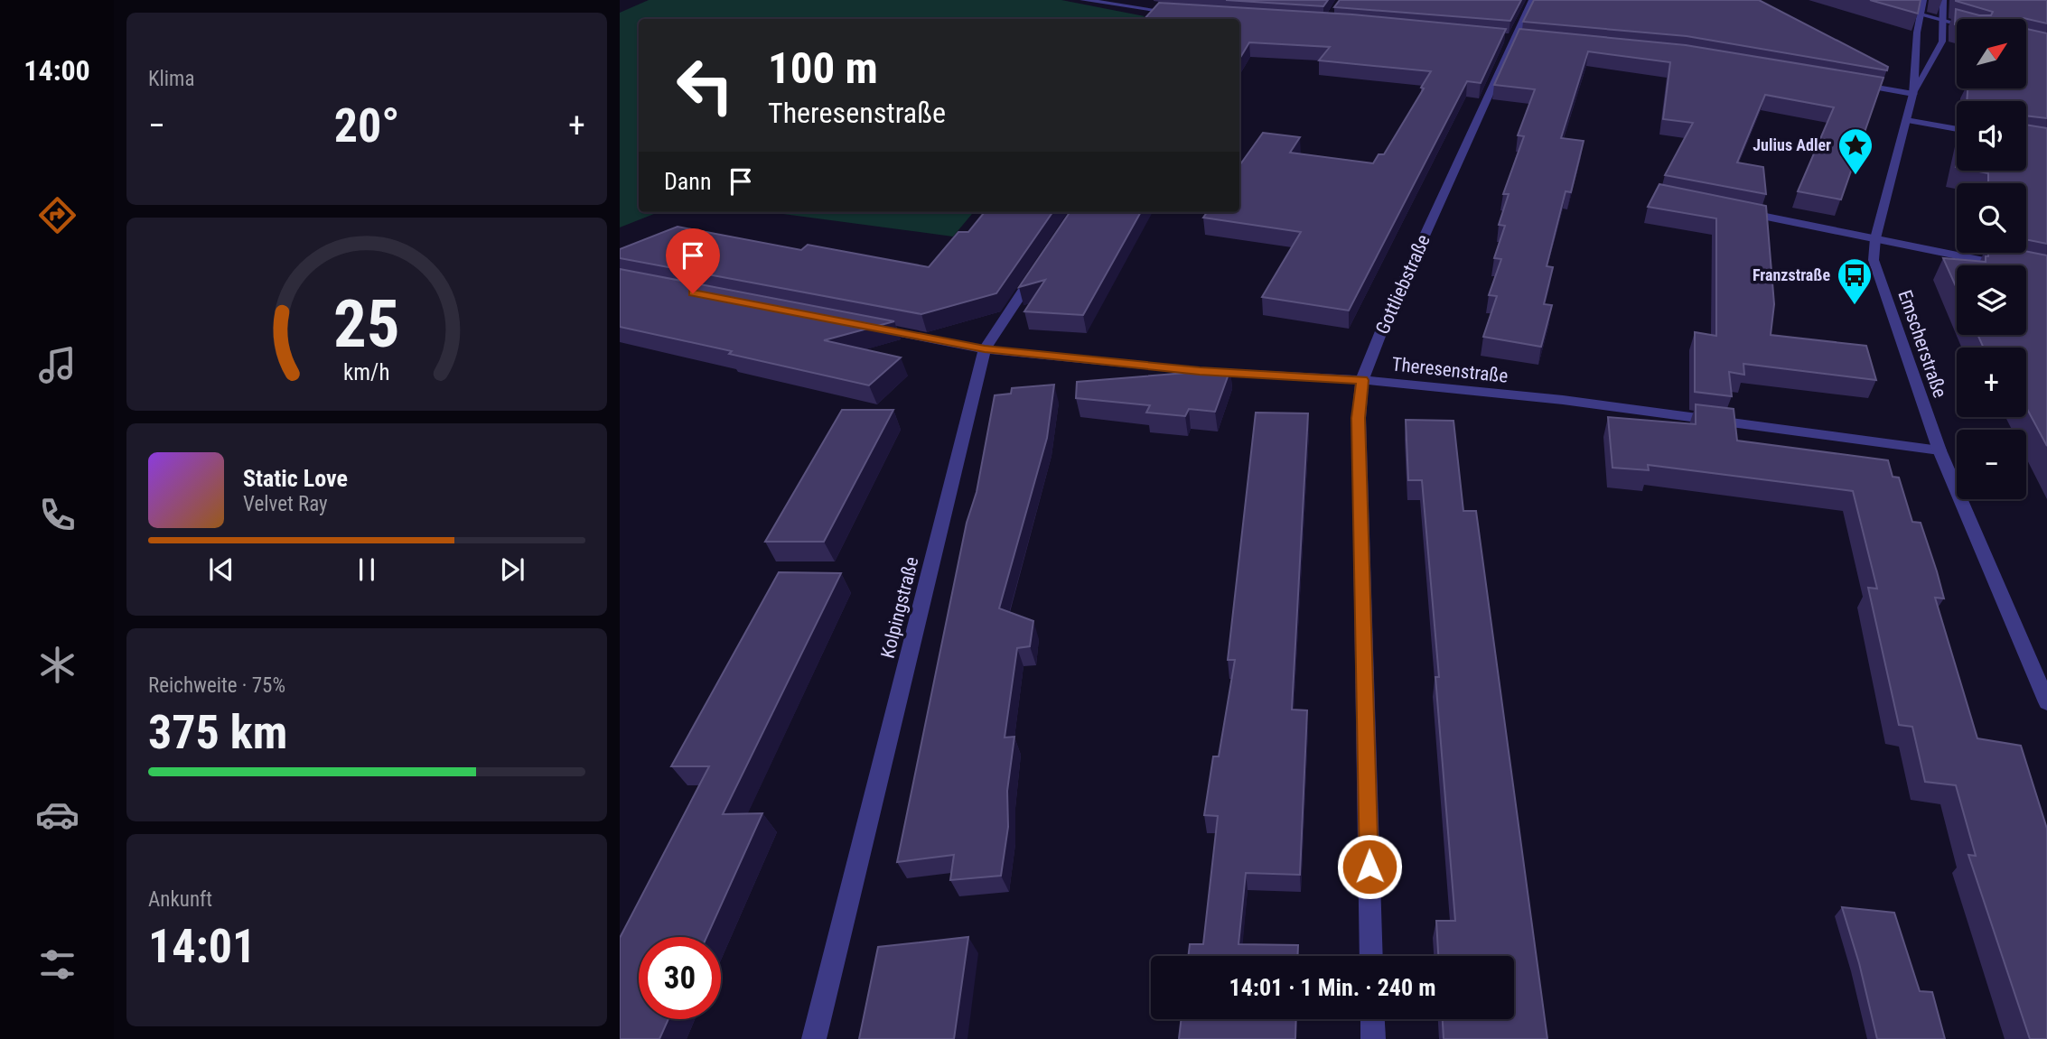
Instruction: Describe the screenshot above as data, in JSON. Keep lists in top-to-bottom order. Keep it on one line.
{"streets":{"street":["Gottliebstraße","Emscherstraße","Theresenstraße","Kolpingstraße"]},"crossings":[["Gottliebstraße","Theresenstraße"],["Emscherstraße","Theresenstraße"],["Theresenstraße","Kolpingstraße"]],"places":{"place":["Julius Adler"],"bus stop":["Franzstraße"]},"north":"top right","page":{"tabs":"14:00","tile":["Klima",["Reichweite · 75%","375 km"],["Ankunft","14:01"]],"map_buttons":["+","−"],"turn":["100 m","Theresenstraße"],"heat":["−","20°","+"],"then":"Dann","song":["Static Love","Velvet Ray"],"limit":"30","trip":"14:01 · 1 Min. · 240 m","gauge":["25","km/h"]}}
